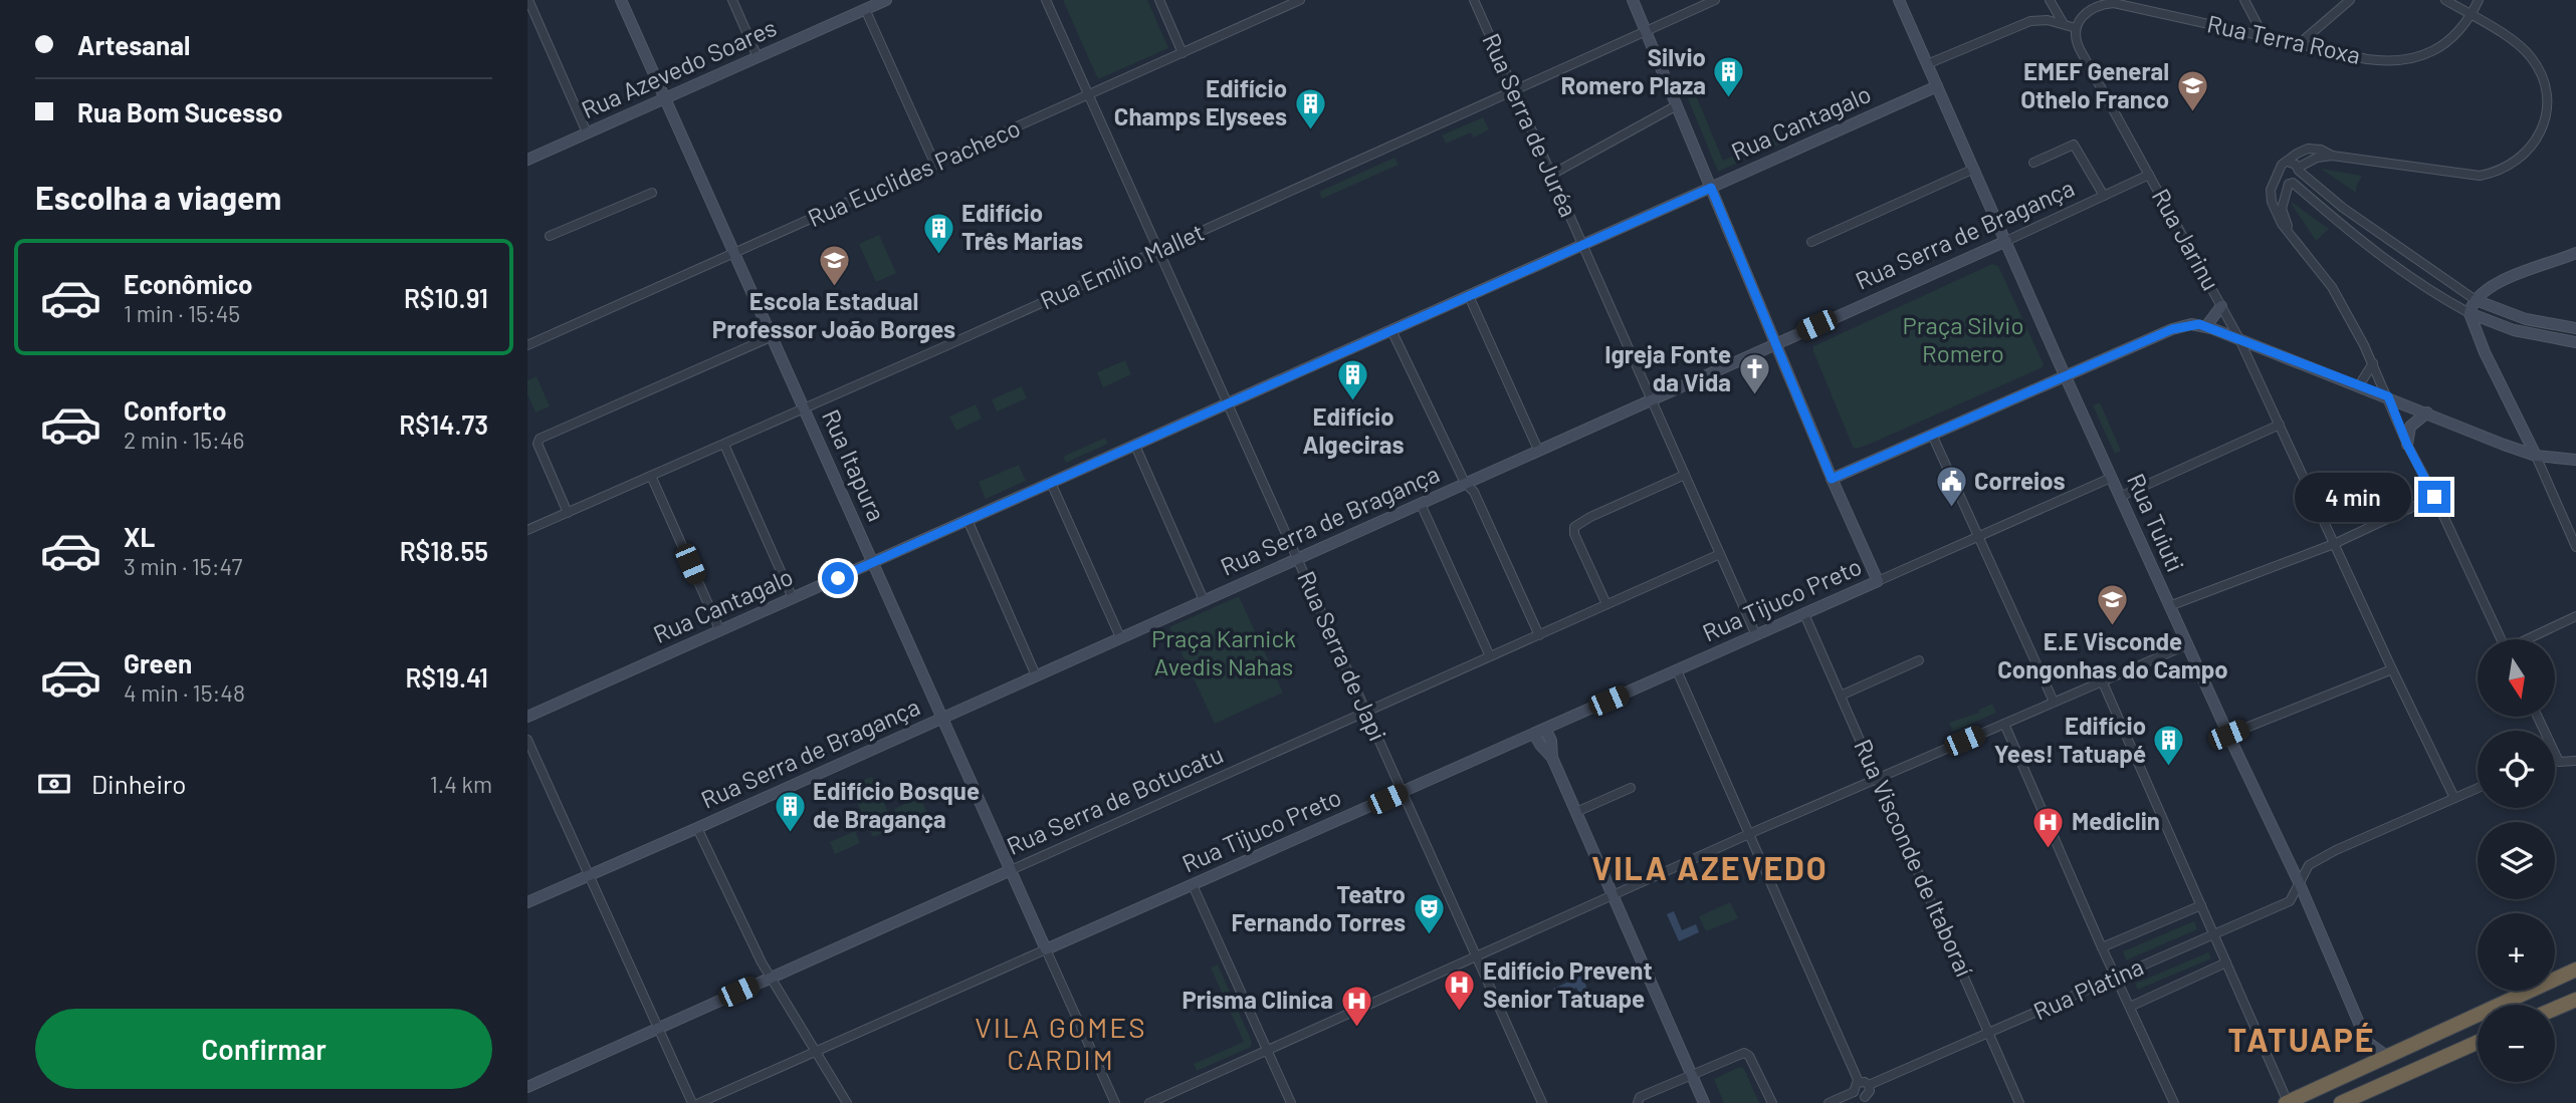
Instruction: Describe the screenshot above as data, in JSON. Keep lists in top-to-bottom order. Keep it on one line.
{"streets":{"street":["Rua Terra Roxa","Rua Azevedo Soares","Rua Cantagalo","Rua Serra de Juréa","Rua Euclides Pacheco","Rua Serra de Bragança","Rua Jarinu","Rua Emílio Mallet","Rua Itapura","Rua Tuiuti","Rua Tijuco Preto","Rua Serra de Japi","Rua Serra de Botucatu","Rua Visconde de Itaboraí","Rua Platina"]},"crossings":[["Rua Terra Roxa","Rua Jarinu"],["Rua Azevedo Soares","Rua Itapura"],["Rua Cantagalo","Rua Serra de Juréa"],["Rua Cantagalo","Rua Itapura"],["Rua Cantagalo","Rua Tuiuti"],["Rua Cantagalo","Rua Serra de Japi"],["Rua Serra de Juréa","Rua Serra de Bragança"],["Rua Serra de Juréa","Rua Emílio Mallet"],["Rua Serra de Juréa","Rua Tijuco Preto"],["Rua Serra de Juréa","Rua Serra de Botucatu"],["Rua Euclides Pacheco","Rua Itapura"],["Rua Euclides Pacheco","Rua Serra de Japi"],["Rua Serra de Bragança","Rua Jarinu"],["Rua Serra de Bragança","Rua Itapura"],["Rua Serra de Bragança","Rua Tuiuti"],["Rua Serra de Bragança","Rua Serra de Japi"],["Rua Jarinu","Rua Platina"],["Rua Emílio Mallet","Rua Itapura"],["Rua Emílio Mallet","Rua Serra de Japi"],["Rua Itapura","Rua Tijuco Preto"],["Rua Itapura","Rua Serra de Botucatu"],["Rua Tuiuti","Rua Tijuco Preto"],["Rua Tuiuti","Rua Platina"],["Rua Tijuco Preto","Rua Serra de Japi"],["Rua Tijuco Preto","Rua Visconde de Itaboraí"],["Rua Serra de Japi","Rua Serra de Botucatu"],["Rua Visconde de Itaboraí","Rua Platina"]],"districts":["VILA AZEVEDO","VILA GOMES CARDIM","TATUAPÉ"],"parks":["Praça Silvio Romero","Praça Karnick Avedis Nahas"],"places":{"building":["Silvio Romero Plaza","Edifício Champs Elysees","Edifício Três Marias","Edifício Algeciras","Edifício Yees! Tatuapé","Edifício Bosque de Bragança"],"school or university":["EMEF General Othelo Franco","Escola Estadual Professor João Borges","E.E Visconde Congonhas do Campo"],"church":["Igreja Fonte da Vida"],"public building":["Correios"],"hospital":["Mediclin","Edifício Prevent Senior Tatuape","Prisma Clinica"],"theatre":["Teatro Fernando Torres"]},"north":"bottom","page":{"banner":["Artesanal","Rua Bom Sucesso"],"heading":"Escolha a viagem","list":[{"name":"Econômico","note":"1 min · 15:45","value":"R$10.91"},{"name":"Conforto","note":"2 min · 15:46","value":"R$14.73"},{"name":"XL","note":"3 min · 15:47","value":"R$18.55"},{"name":"Green","note":"4 min · 15:48","value":"R$19.41"}],"bubble":"4 min","map_buttons":["+","−"],"pay":["Dinheiro","1.4 km"],"buttons":"Confirmar"}}
